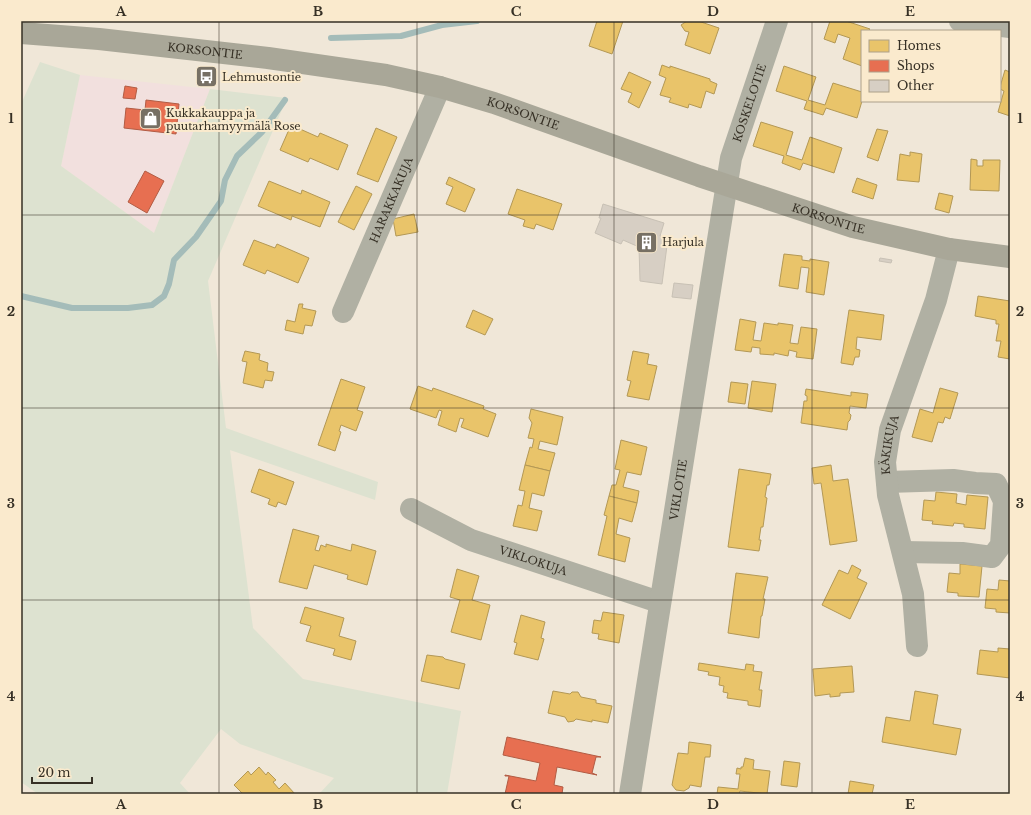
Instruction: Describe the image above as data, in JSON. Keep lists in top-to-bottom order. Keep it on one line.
{"streets":{"main road":["KORSONTIE"],"street":["KOSKELOTIE","HARAKKAKUJA","KÄKIKUJA","VIKLOTIE","VIKLOKUJA"]},"crossings":[["KORSONTIE","KOSKELOTIE"],["KORSONTIE","HARAKKAKUJA"],["KORSONTIE","KÄKIKUJA"],["KORSONTIE","VIKLOTIE"],["KOSKELOTIE","VIKLOTIE"],["VIKLOTIE","VIKLOKUJA"]],"places":{"bus stop":["Lehmustontie"],"shop":["Kukkakauppa ja puutarhamyymälä Rose"],"building":["Harjula"]},"legend":["Homes","Shops","Other"],"scale_bar":"20 m","grid":{"columns":["A","B","C","D","E"],"rows":["1","2","3","4"]}}
